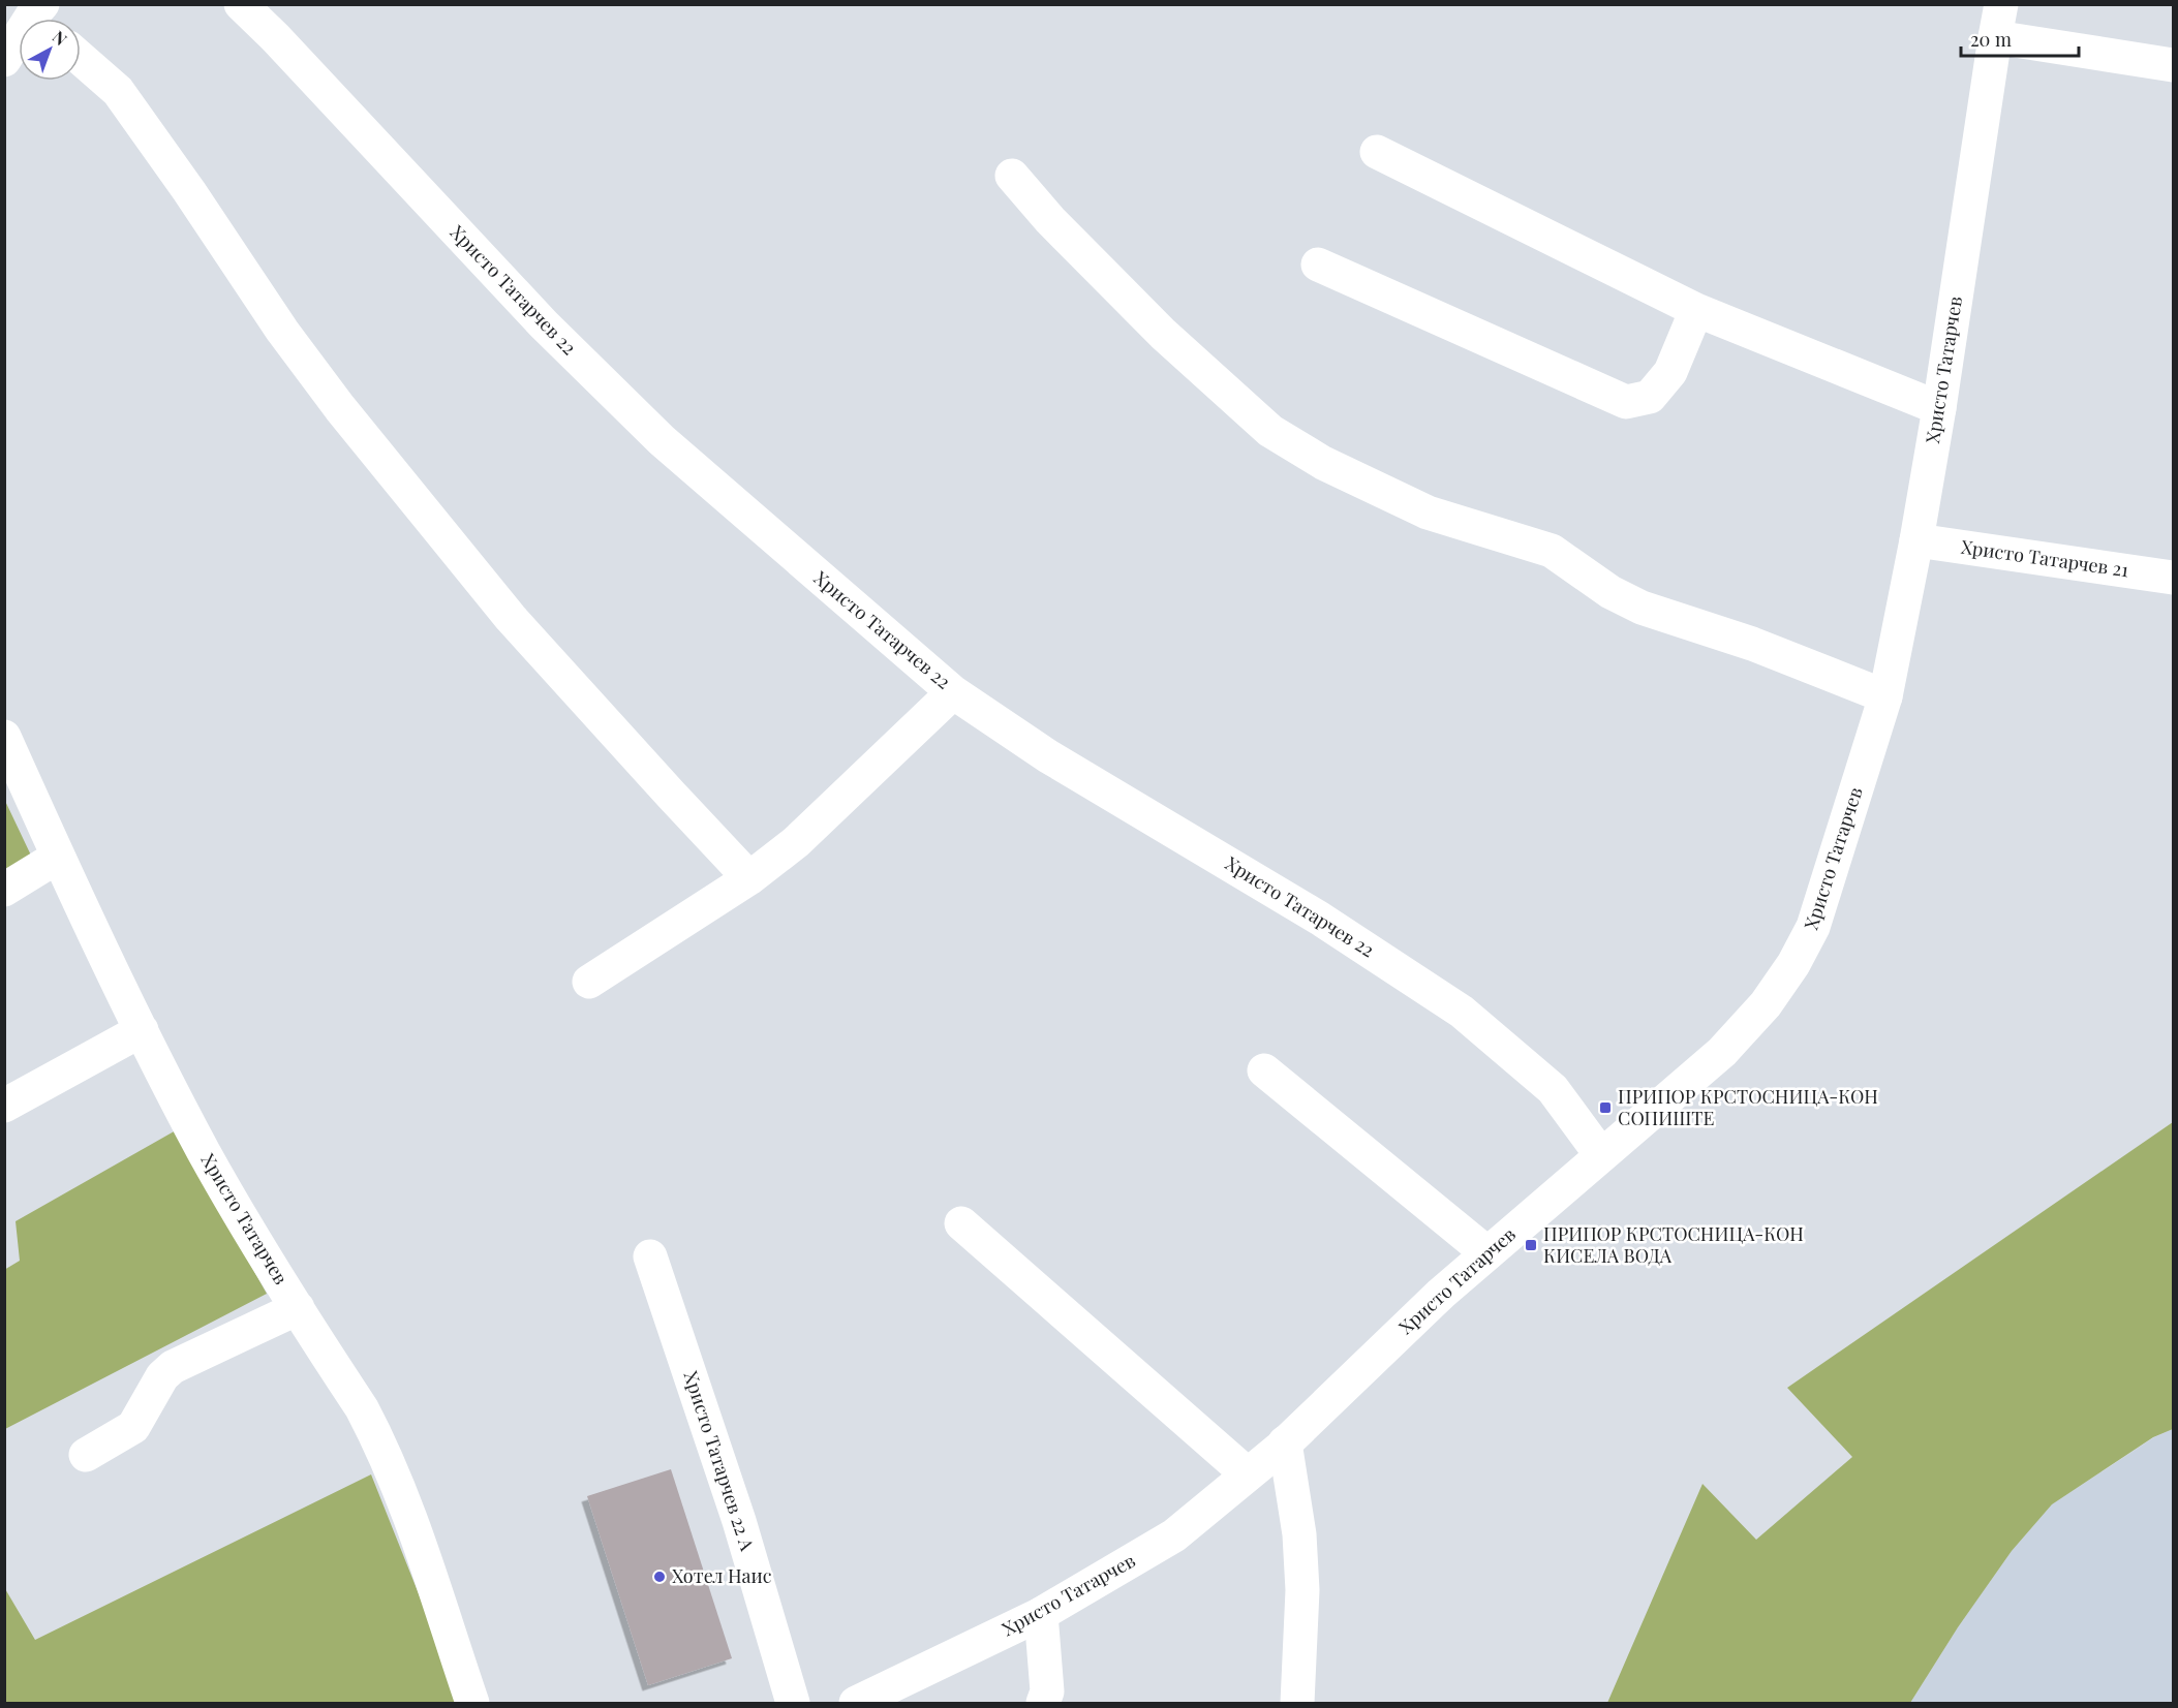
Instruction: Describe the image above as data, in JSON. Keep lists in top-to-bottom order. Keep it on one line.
{"streets":{"street":["Христо Татарчев 22","Христо Татарчев","Христо Татарчев 21","Христо Татарчев 22 А"]},"crossings":[["Христо Татарчев 22","Христо Татарчев"],["Христо Татарчев","Христо Татарчев 21"]],"places":{"transit":["ПРИПОР КРСТОСНИЦА-КОН СОПИШТЕ","ПРИПОР КРСТОСНИЦА-КОН КИСЕЛА ВОДА"],"other":["Хотел Наис"]},"scale_bar":"20 m","north":"top right"}
